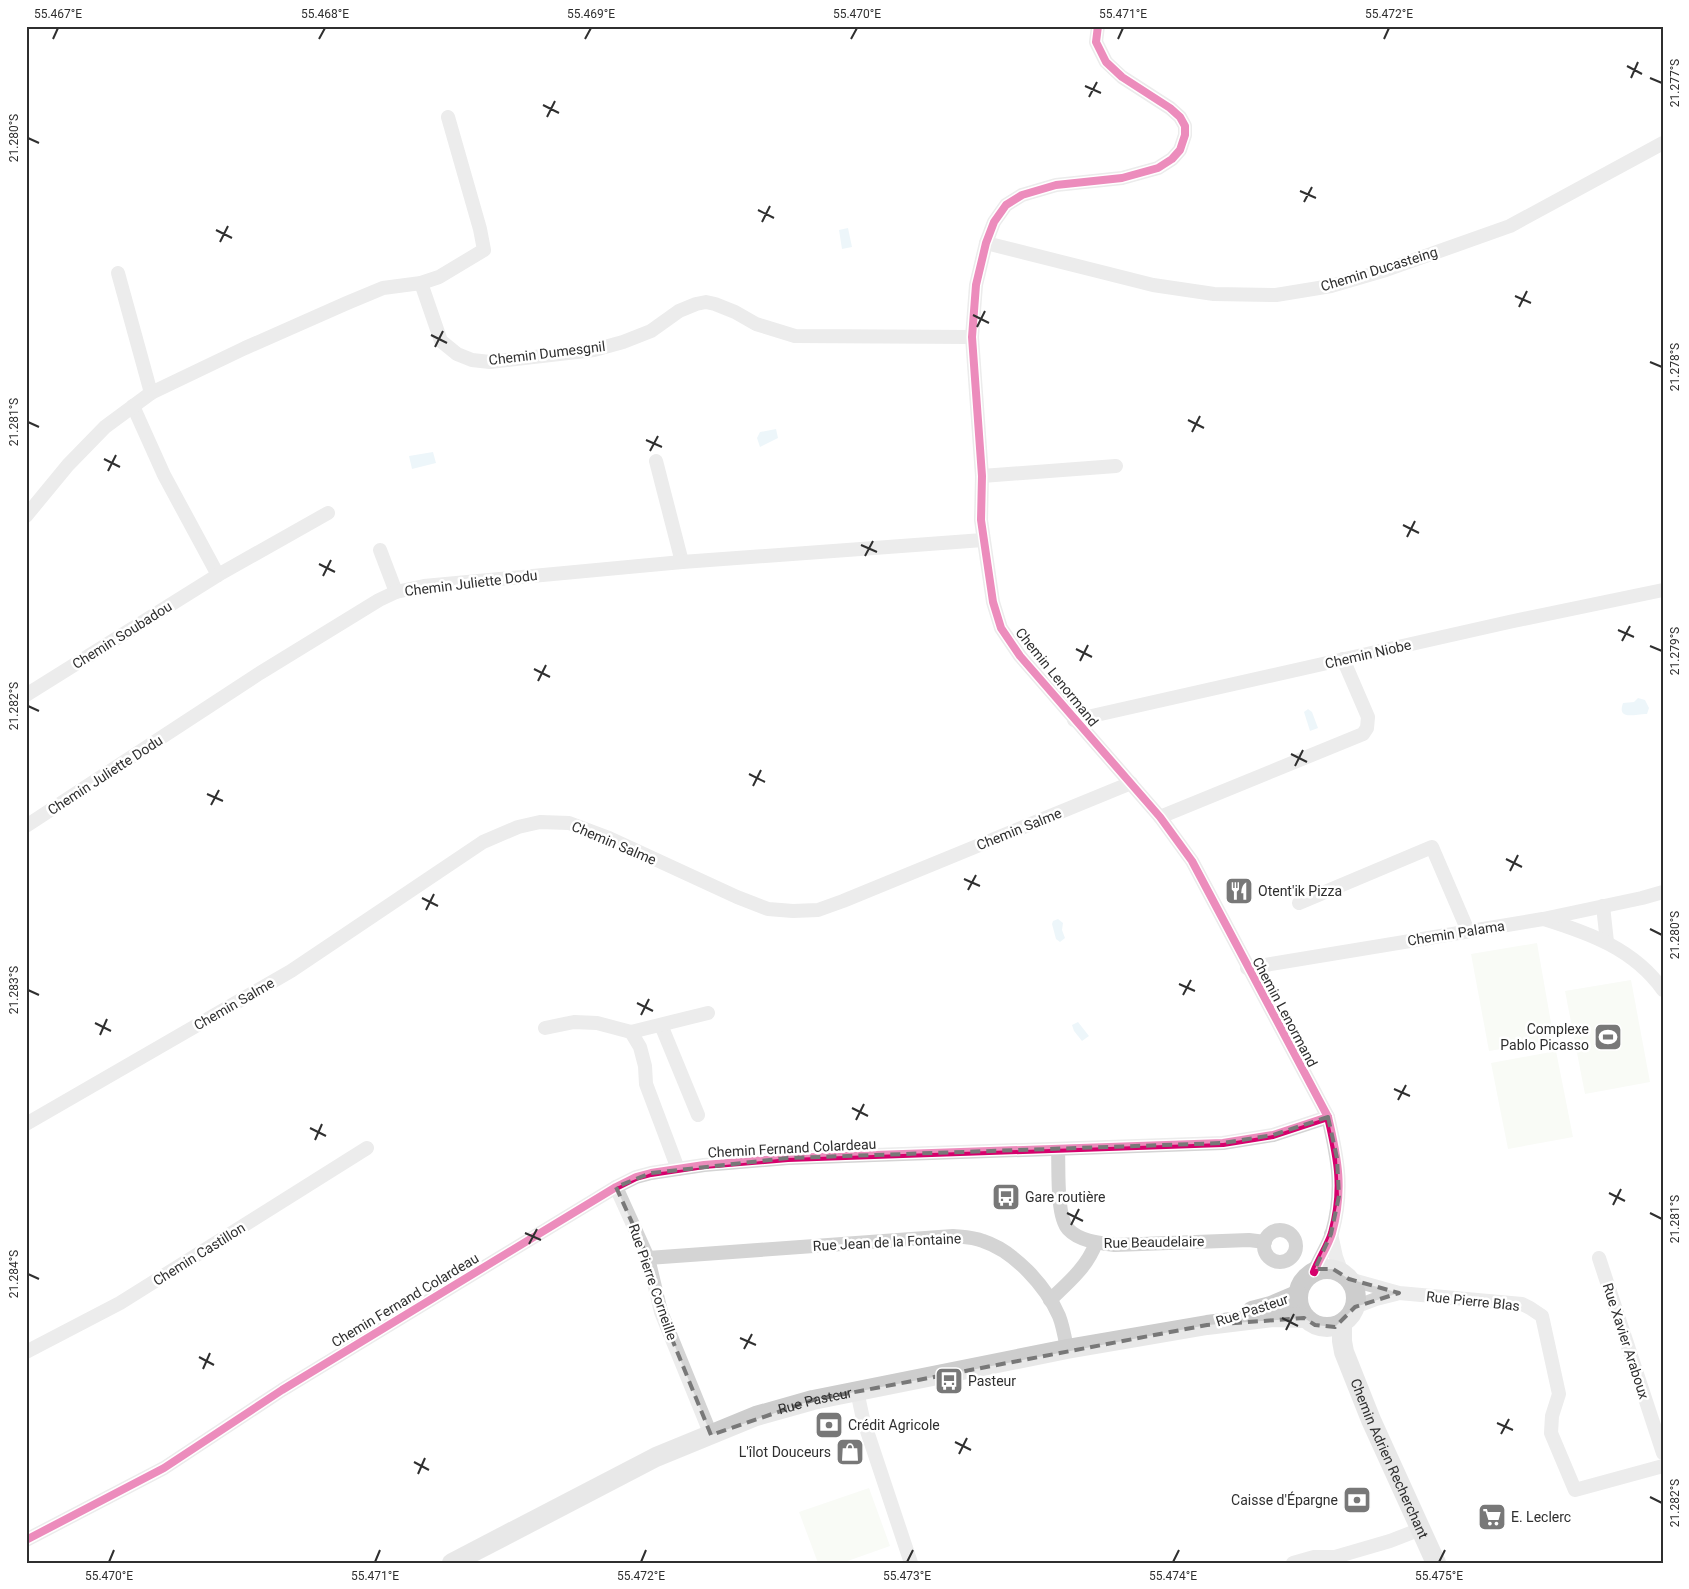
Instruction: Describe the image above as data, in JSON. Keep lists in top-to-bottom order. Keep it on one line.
{"streets":{"main road":["Rue Pasteur","Chemin Adrien Recherchant"],"street":["Chemin Ducasteing","Chemin Dumesgnil","Chemin Juliette Dodu","Chemin Soubadou","Chemin Niobe","Chemin Lenormand","Chemin Salme","Chemin Palama","Chemin Fernand Colardeau","Rue Jean de la Fontaine","Rue Beaudelaire","Chemin Castillon","Rue Pierre Corneille","Rue Pierre Blas","Rue Xavier Araboux"]},"crossings":[["Chemin Ducasteing","Chemin Lenormand"],["Chemin Dumesgnil","Chemin Lenormand"],["Chemin Juliette Dodu","Chemin Lenormand"],["Chemin Niobe","Chemin Lenormand"],["Chemin Lenormand","Chemin Salme"],["Chemin Lenormand","Chemin Palama"],["Chemin Lenormand","Chemin Fernand Colardeau"],["Chemin Lenormand","Rue Pierre Blas"],["Chemin Lenormand","Rue Pasteur"],["Chemin Lenormand","Chemin Adrien Recherchant"],["Chemin Fernand Colardeau","Rue Beaudelaire"],["Chemin Fernand Colardeau","Rue Pierre Corneille"],["Rue Jean de la Fontaine","Rue Pierre Corneille"],["Rue Jean de la Fontaine","Rue Pasteur"],["Rue Pierre Corneille","Rue Pasteur"],["Rue Pierre Blas","Rue Pasteur"],["Rue Pierre Blas","Chemin Adrien Recherchant"],["Rue Pasteur","Chemin Adrien Recherchant"]],"places":{"restaurant":["Otent'ik Pizza"],"sports":["Complexe Pablo Picasso"],"bus stop":["Gare routière","Pasteur"],"bank":["Crédit Agricole","Caisse d'Épargne"],"shop":["L'îlot Douceurs"],"supermarket":["E. Leclerc"]},"coordinates":["55.467°E","55.468°E","55.469°E","55.470°E","55.471°E","55.472°E","21.277°S","21.280°S","21.278°S","21.281°S","21.279°S","21.282°S","21.283°S","21.284°S","55.473°E","55.474°E","55.475°E"]}
